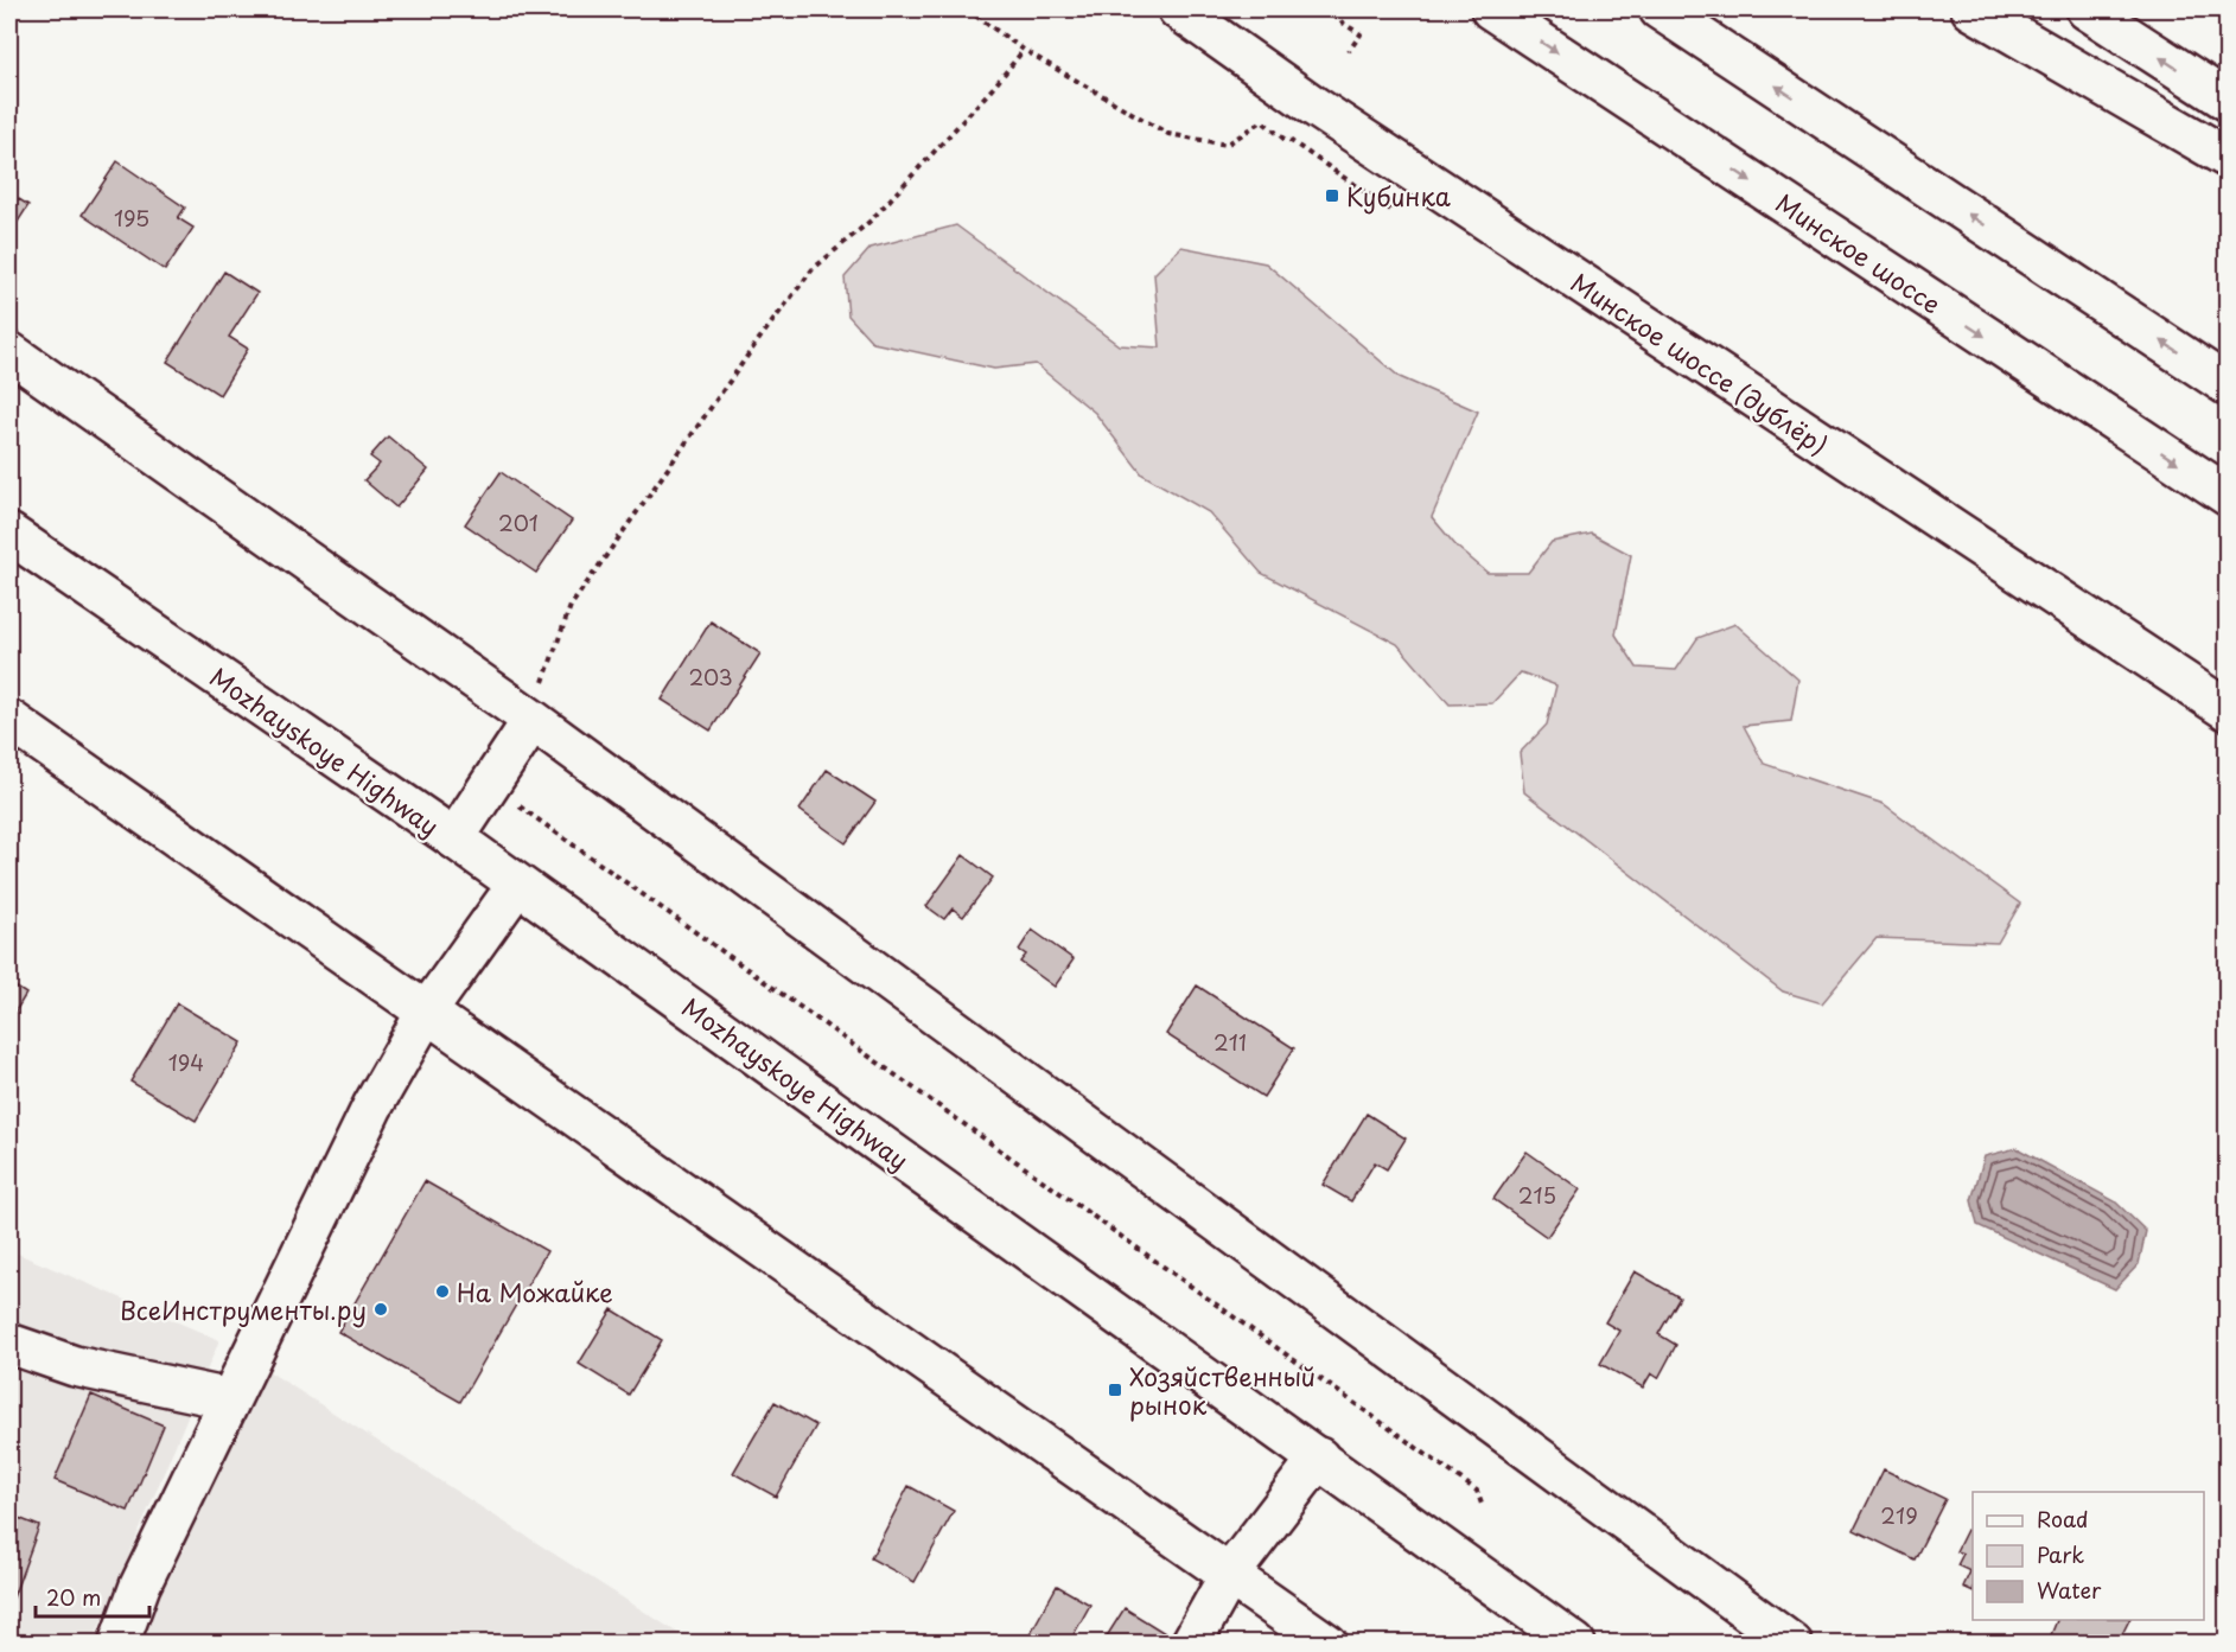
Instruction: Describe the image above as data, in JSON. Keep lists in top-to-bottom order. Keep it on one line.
{"streets":{"main road":["Минское шоссе","Минское шоссе (дублёр)","Mozhayskoye Highway"]},"places":{"transit":["Кубинка","Хозяйственный рынок"],"other":["На Можайке","ВсеИнструменты.ру"]},"house_numbers":["195","201","203","211","194","215","219"],"legend":["Road","Park","Water"],"scale_bar":"20 m"}
